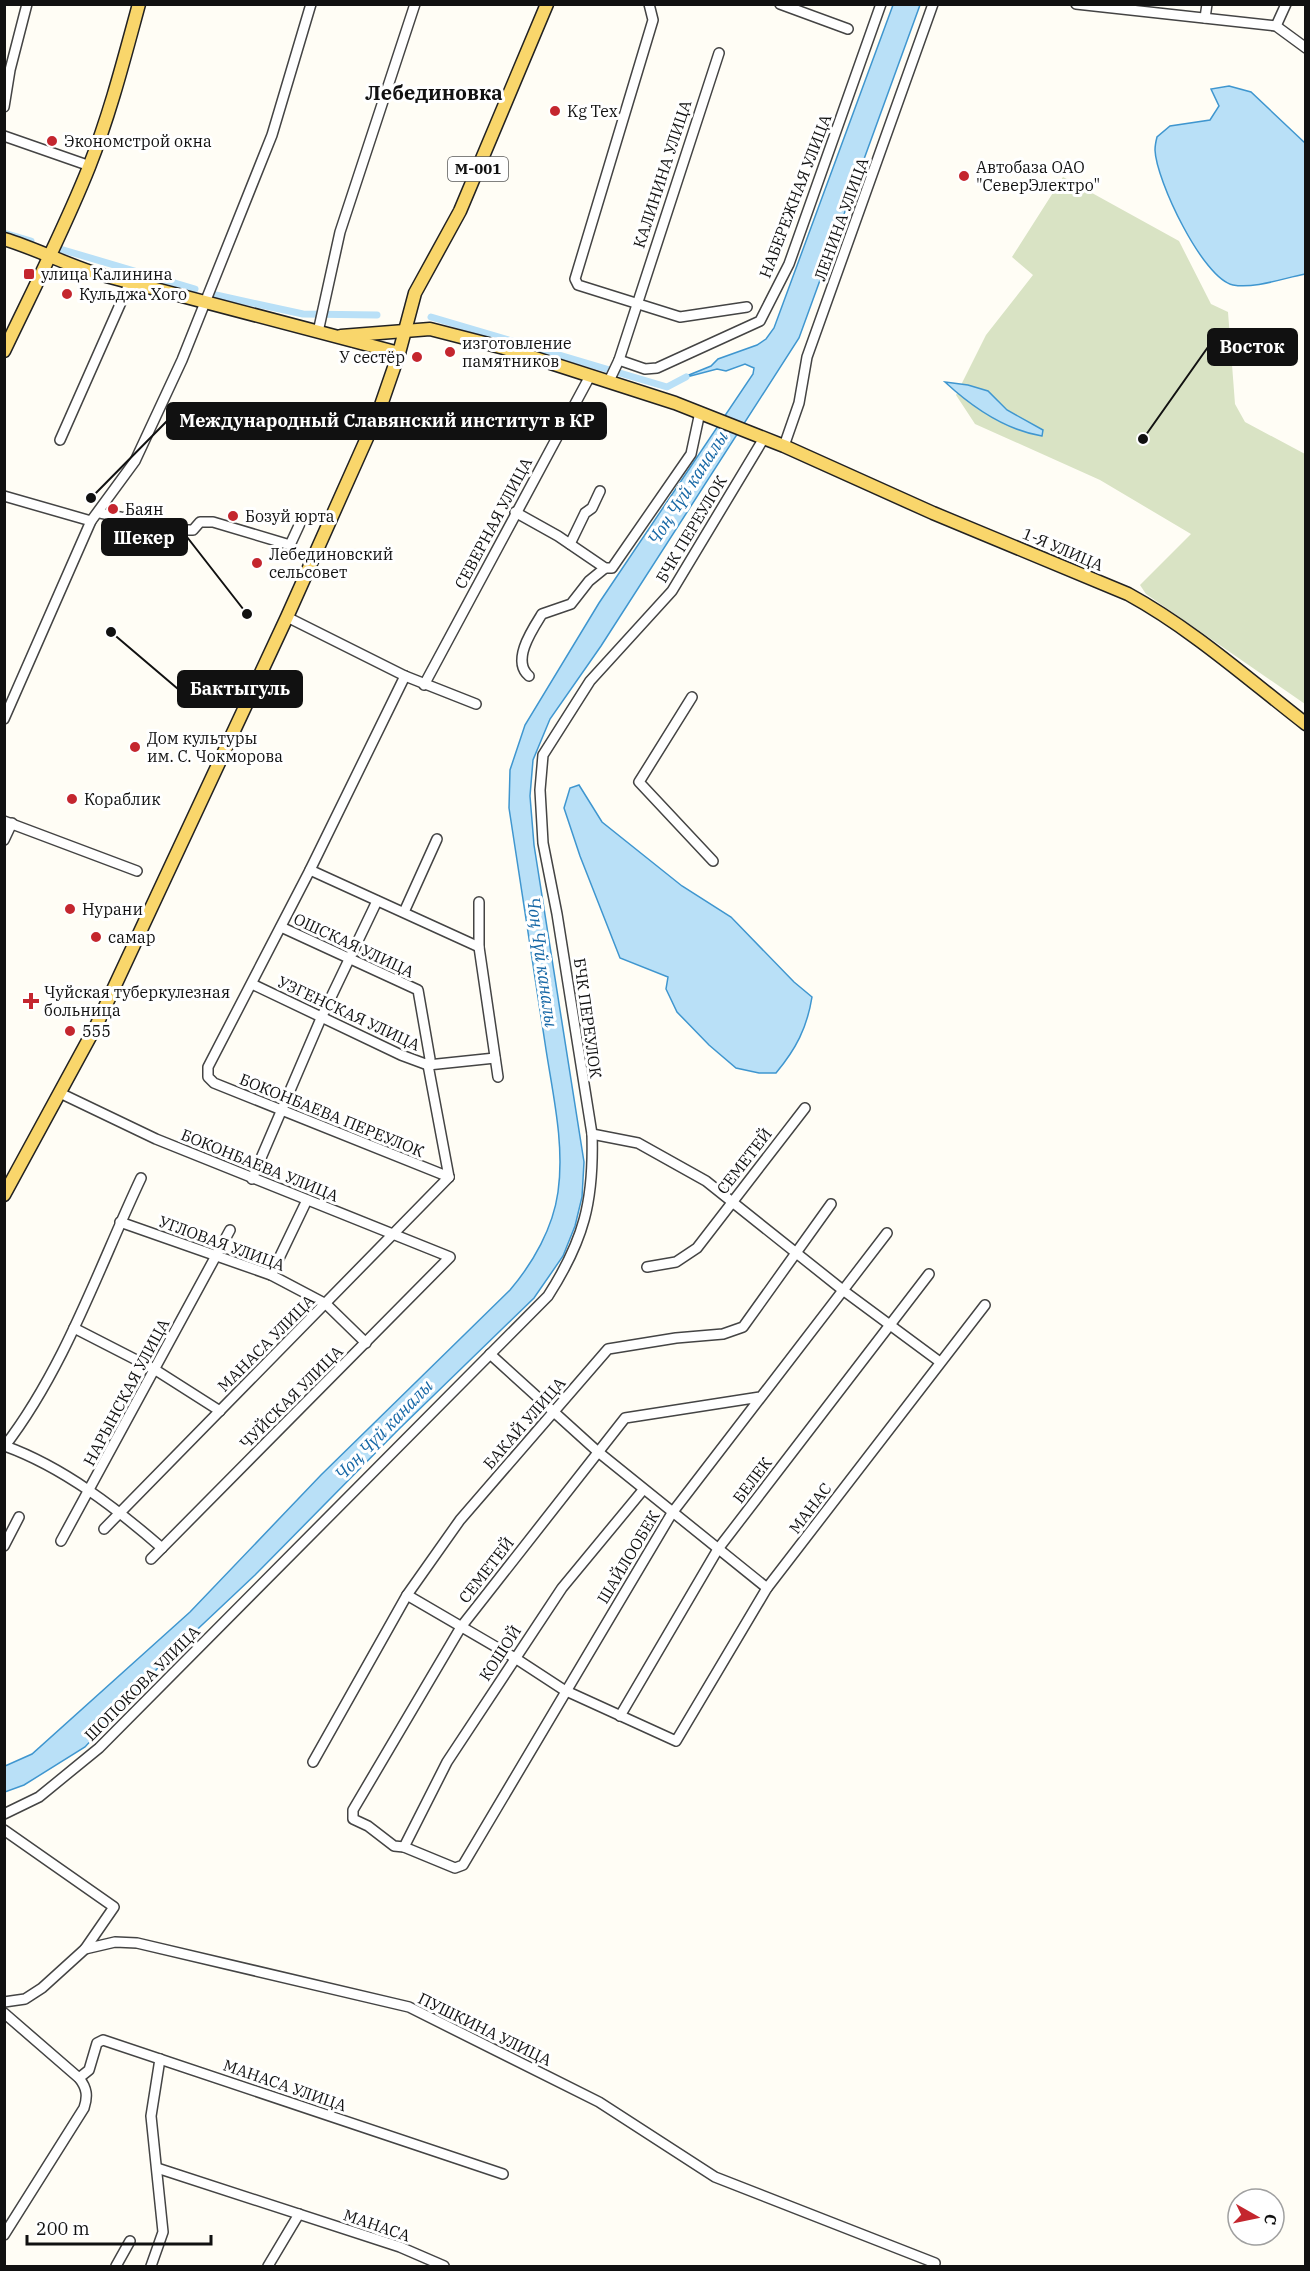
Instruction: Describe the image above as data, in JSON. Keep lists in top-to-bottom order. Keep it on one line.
{"streets":{"main road":["М-001","1-Я УЛИЦА"],"street":["КАЛИНИНА УЛИЦА","НАБЕРЕЖНАЯ УЛИЦА","ЛЕНИНА УЛИЦА","СЕВЕРНАЯ УЛИЦА","БЧК ПЕРЕУЛОК","ОШСКАЯ УЛИЦА","УЗГЕНСКАЯ УЛИЦА","БОКОНБАЕВА ПЕРЕУЛОК","СЕМЕТЕЙ","БОКОНБАЕВА УЛИЦА","УГЛОВАЯ УЛИЦА","МАНАСА УЛИЦА","НАРЫНСКАЯ УЛИЦА","ЧУЙСКАЯ УЛИЦА","БАКАЙ УЛИЦА","БЕЛЕК","МАНАС","ШАЙЛООБЕК","КОШОЙ","ШОПОКОВА УЛИЦА","ПУШКИНА УЛИЦА","МАНАСА"]},"crossings":[["М-001","БОКОНБАЕВА УЛИЦА"],["КАЛИНИНА УЛИЦА","НАБЕРЕЖНАЯ УЛИЦА"],["ЛЕНИНА УЛИЦА","1-Я УЛИЦА"],["БЧК ПЕРЕУЛОК","1-Я УЛИЦА"],["БЧК ПЕРЕУЛОК","ШОПОКОВА УЛИЦА"],["ОШСКАЯ УЛИЦА","УЗГЕНСКАЯ УЛИЦА"],["ОШСКАЯ УЛИЦА","БОКОНБАЕВА ПЕРЕУЛОК"],["ОШСКАЯ УЛИЦА","МАНАСА УЛИЦА"],["УЗГЕНСКАЯ УЛИЦА","БОКОНБАЕВА ПЕРЕУЛОК"],["БОКОНБАЕВА ПЕРЕУЛОК","МАНАСА УЛИЦА"],["СЕМЕТЕЙ","ШАЙЛООБЕК"],["СЕМЕТЕЙ","КОШОЙ"],["БОКОНБАЕВА УЛИЦА","МАНАСА УЛИЦА"],["БОКОНБАЕВА УЛИЦА","ЧУЙСКАЯ УЛИЦА"],["УГЛОВАЯ УЛИЦА","МАНАСА УЛИЦА"],["УГЛОВАЯ УЛИЦА","НАРЫНСКАЯ УЛИЦА"],["УГЛОВАЯ УЛИЦА","ЧУЙСКАЯ УЛИЦА"],["БЕЛЕК","МАНАС"],["ШАЙЛООБЕК","КОШОЙ"]],"districts":["Лебединовка"],"water":["Чоң Чүй каналы"],"places":{"other":["Kg Tex","Экономстрой окна","Автобаза ОАО \"СеверЭлектро\"","Кульджа Хого","изготовление памятников","У сестёр","Восток","Международный Славянский институт в КР","Баян","Бозуй юрта","Лебединовский сельсовет","Шекер","Бактыгуль","Дом культуры им. С. Чокморова","Кораблик","Нурани","самар","555"],"transit":["улица Калинина"],"health":["Чуйская туберкулезная больница"]},"scale_bar":"200 m","north":"right"}
